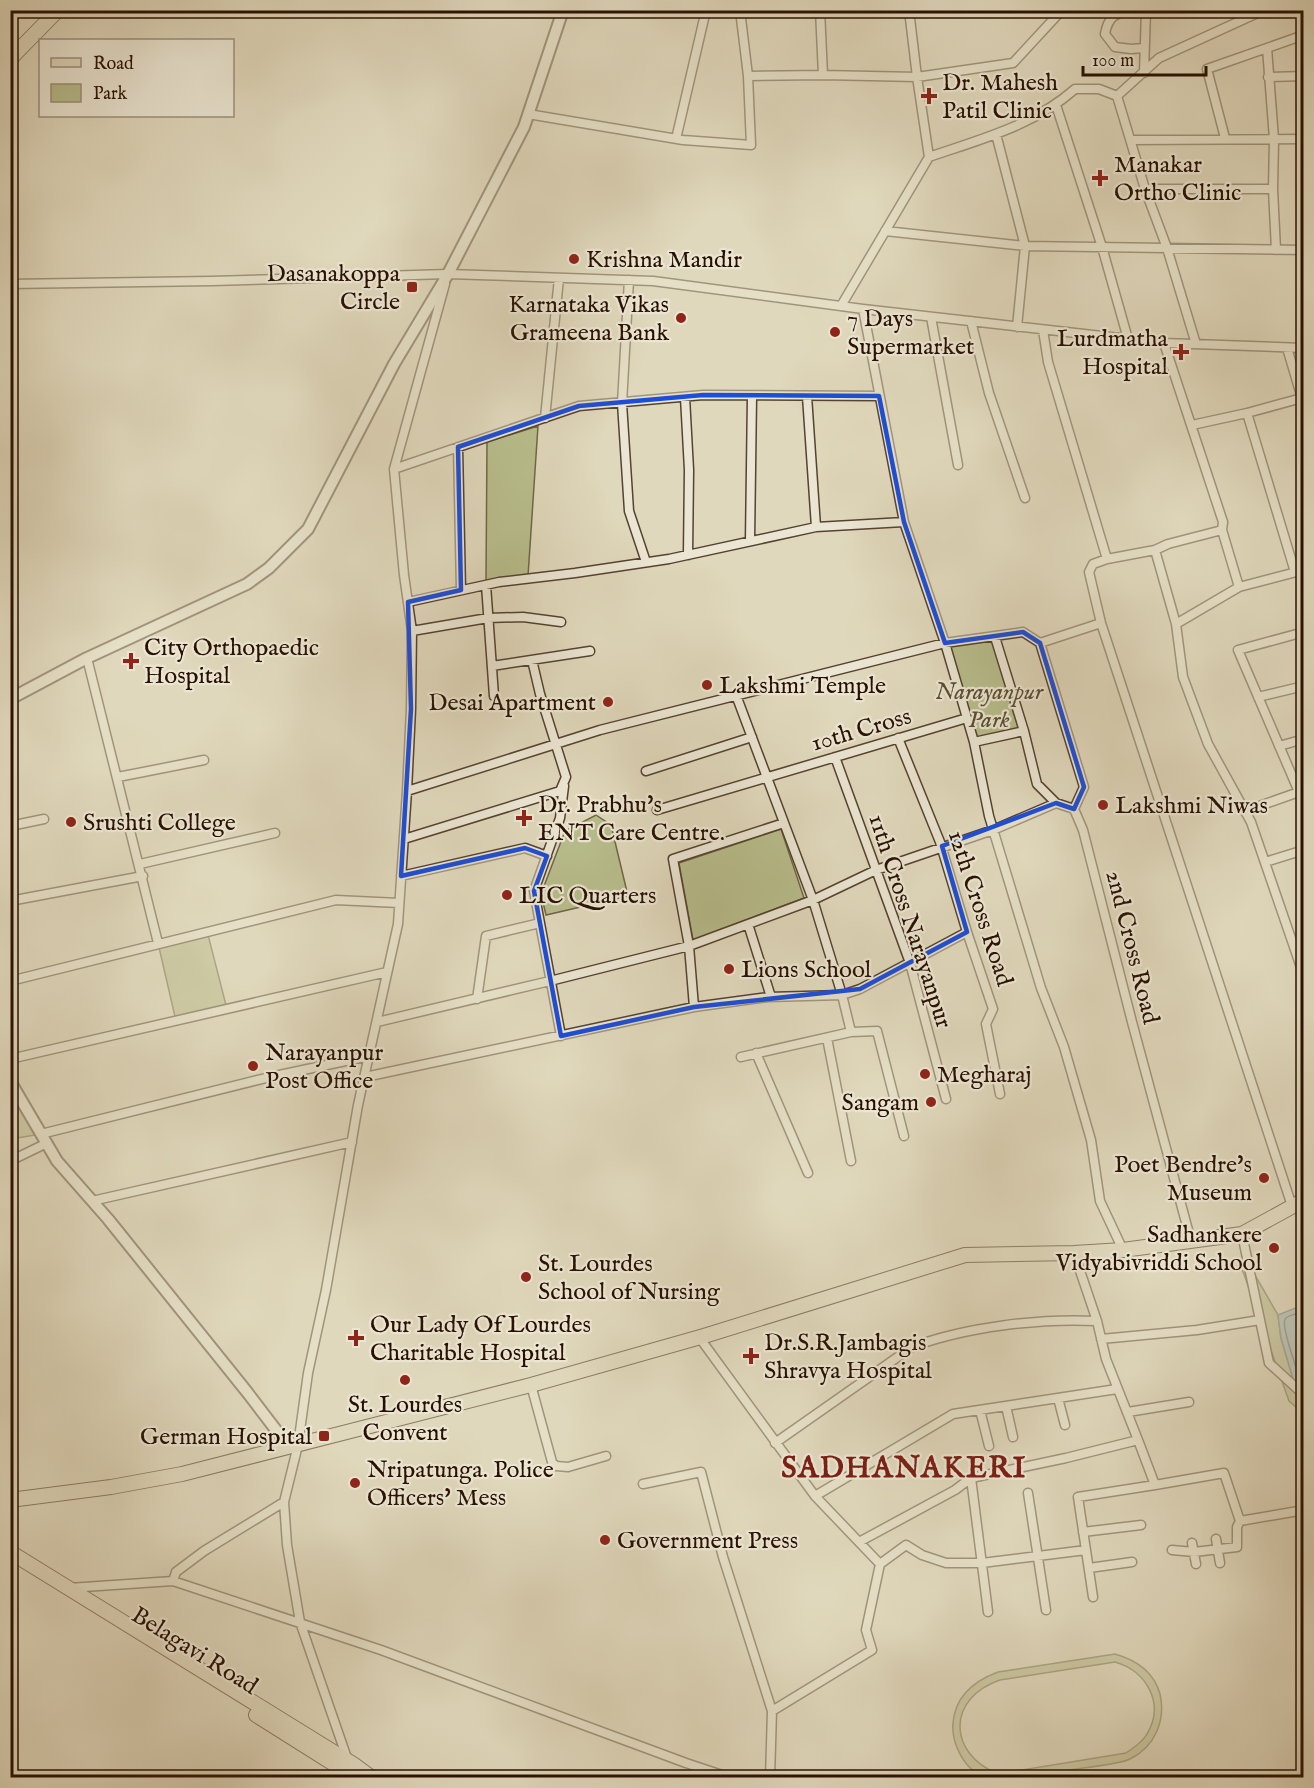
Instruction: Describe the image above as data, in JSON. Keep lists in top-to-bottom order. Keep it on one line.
{"streets":{"main road":["Belagavi Road"],"street":["10th Cross","12th Cross Road","11th Cross Narayanpur","2nd Cross Road"]},"crossings":[["10th Cross","12th Cross Road"],["10th Cross","11th Cross Narayanpur"]],"districts":["SADHANAKERI"],"parks":["Narayanpur Park"],"places":{"health":["Dr. Mahesh Patil Clinic","Manakar Ortho Clinic","Lurdmatha Hospital","City Orthopaedic Hospital","Dr. Prabhu's ENT Care Centre.","Our Lady Of Lourdes Charitable Hospital","Dr.S.R.Jambagis Shravya Hospital"],"other":["Krishna Mandir","Karnataka Vikas Grameena Bank","7 Days Supermarket","Lakshmi Temple","Desai Apartment","Lakshmi Niwas","Srushti College","LIC Quarters","Lions School","Narayanpur Post Office","Megharaj","Sangam","Poet Bendre's Museum","Sadhankere Vidyabivriddi School","St. Lourdes School of Nursing","St. Lourdes Convent","Nripatunga. Police Officers' Mess","Government Press"],"transit":["Dasanakoppa Circle","German Hospital"]},"legend":["Road","Park"],"scale_bar":"100 m"}
